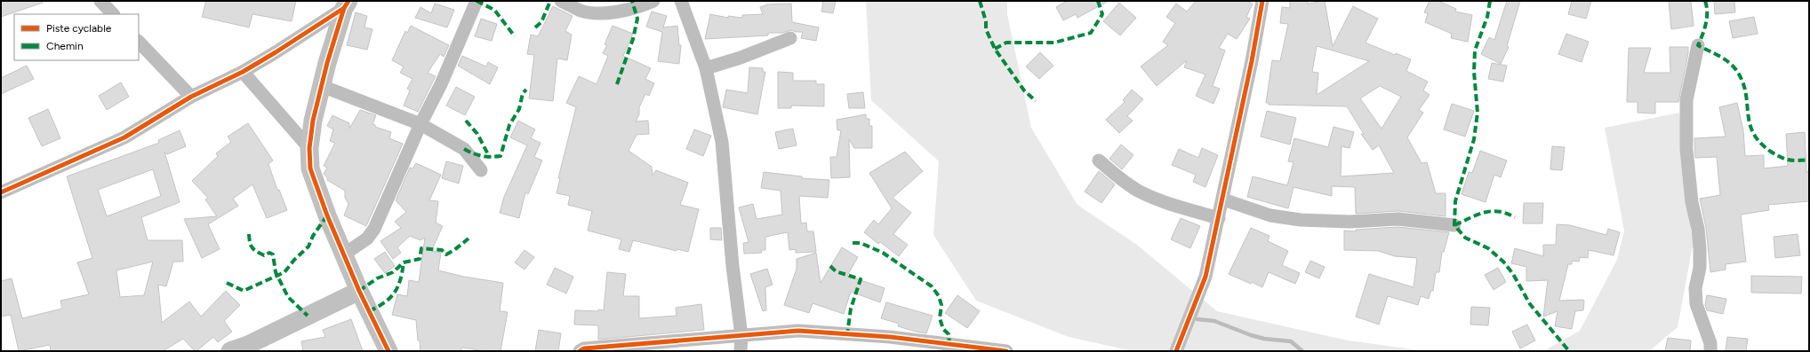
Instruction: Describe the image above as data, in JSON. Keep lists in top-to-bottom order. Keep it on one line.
{"legend":["Piste cyclable","Chemin"]}
